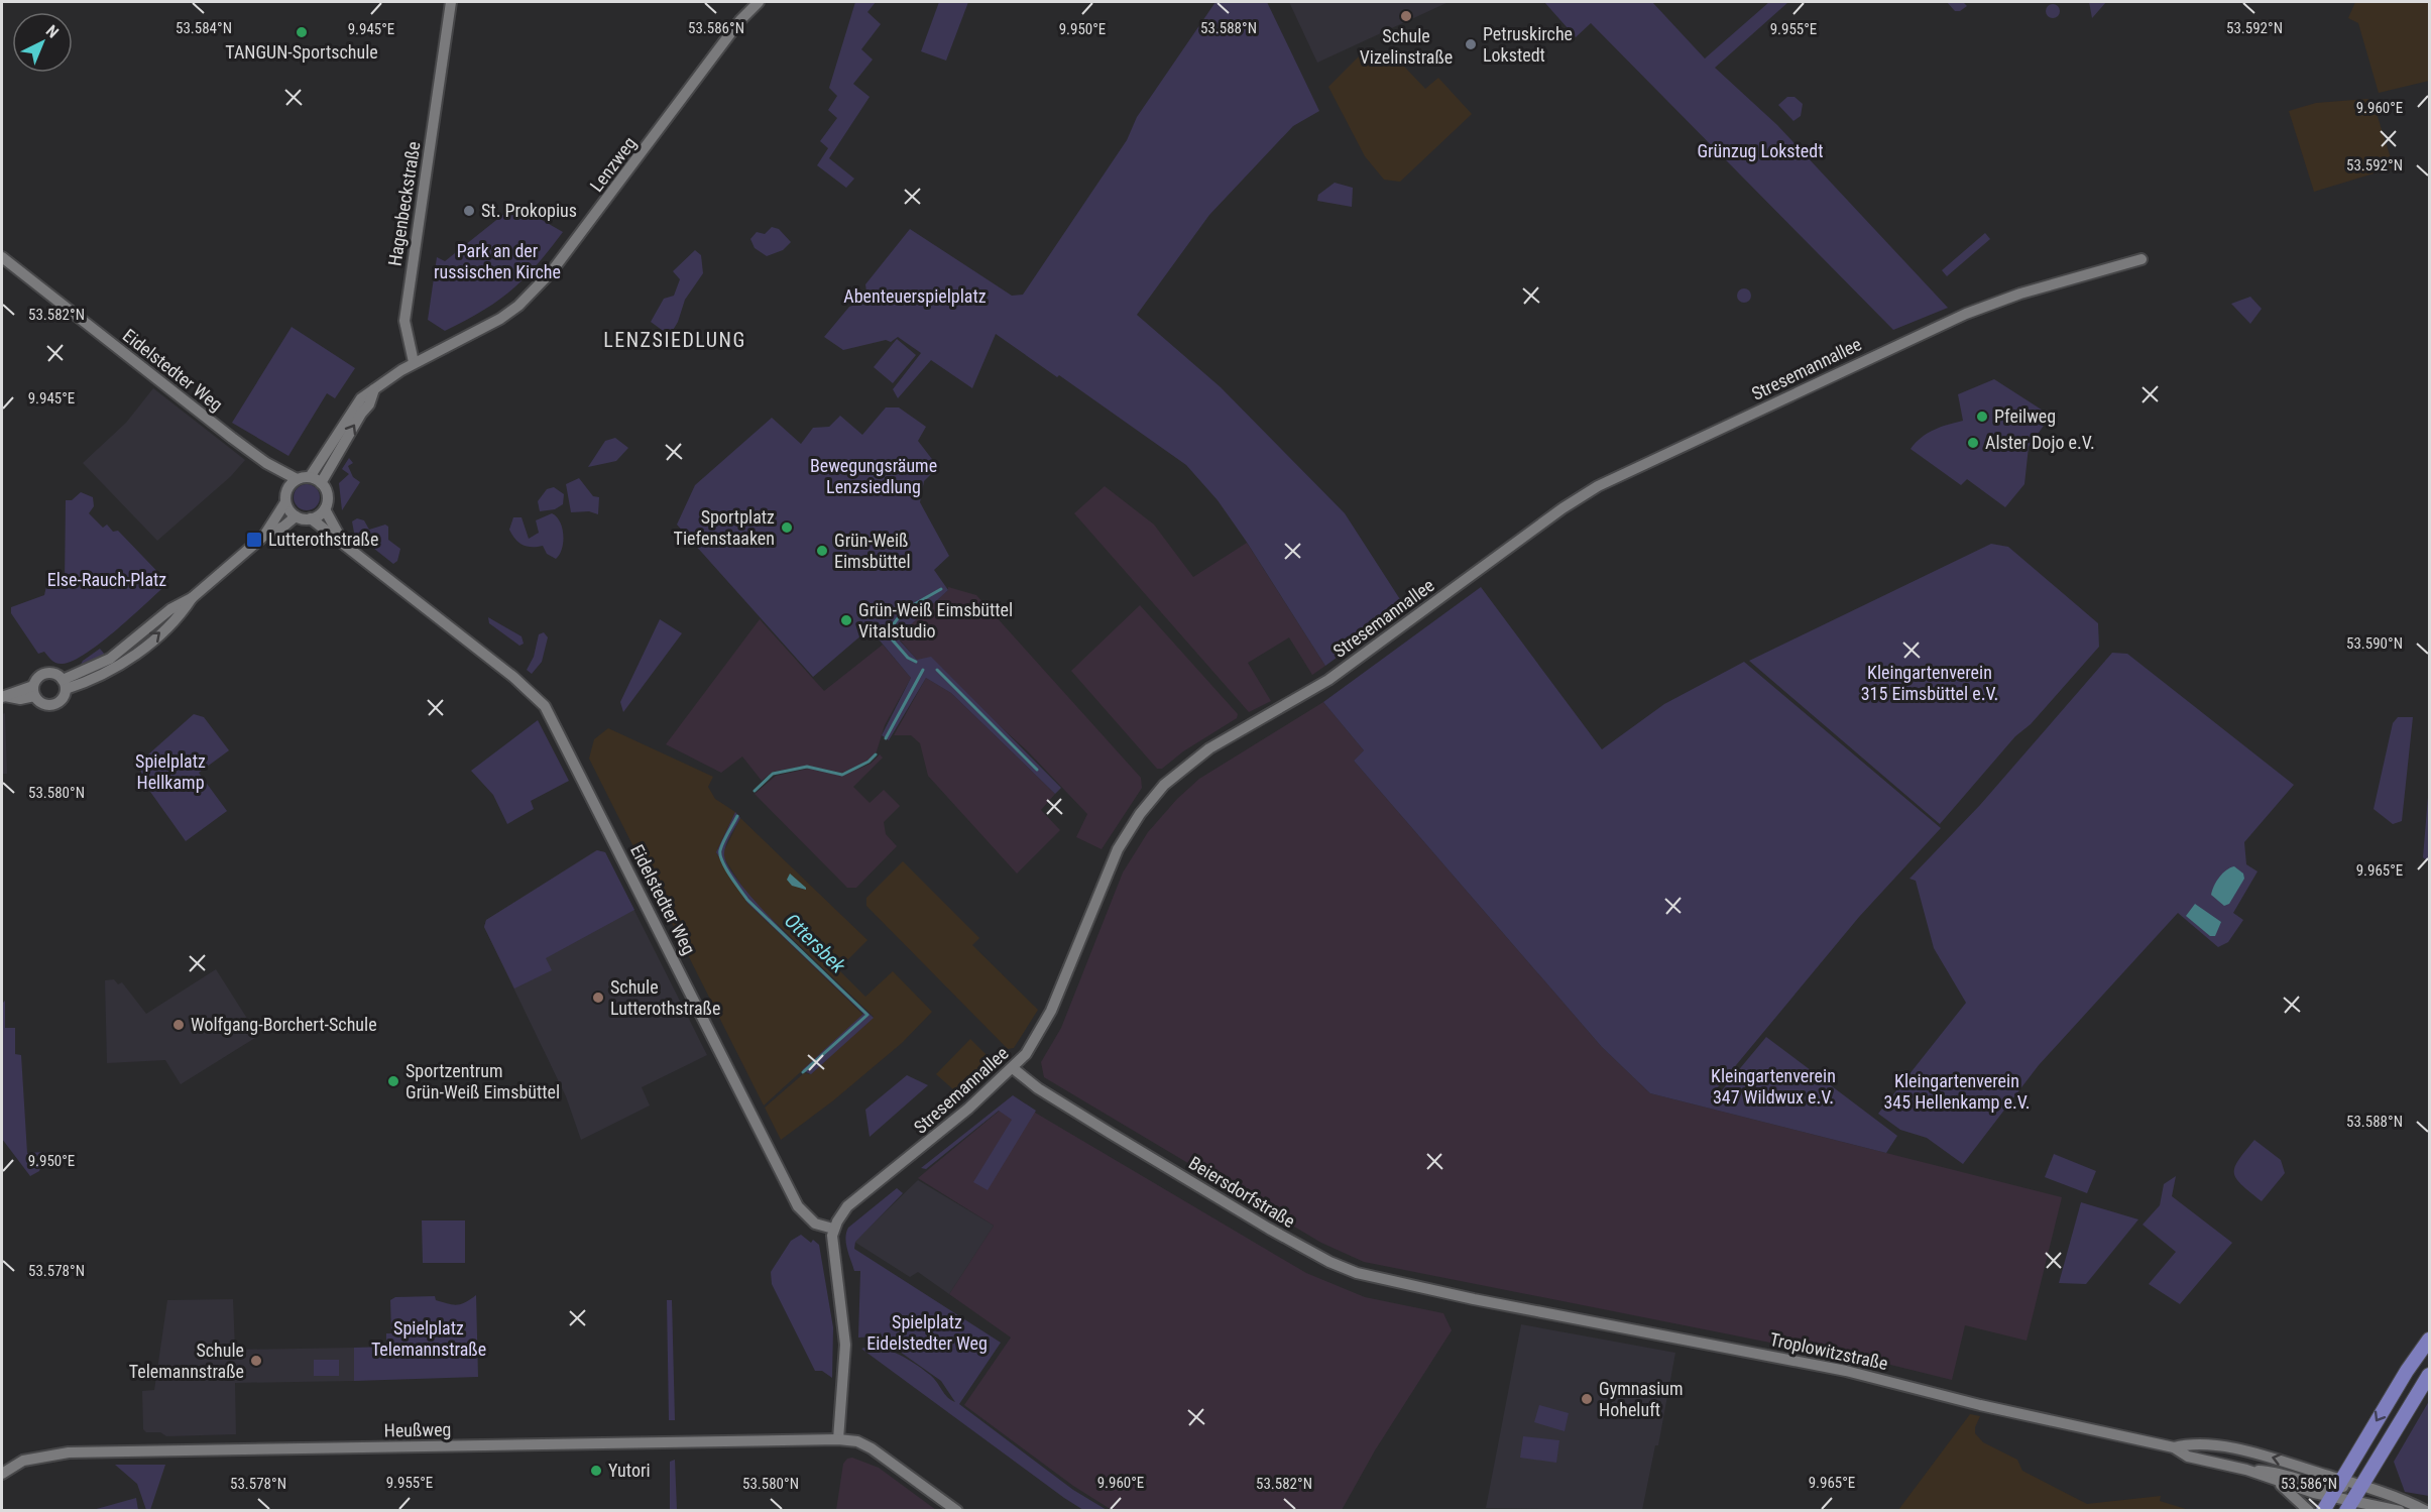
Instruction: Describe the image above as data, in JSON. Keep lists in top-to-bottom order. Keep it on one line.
{"streets":{"street":["Lenzweg","Hagenbeckstraße","Stresemannallee","Eidelstedter Weg","Beiersdorfstraße","Troplowitzstraße","Heußweg"]},"crossings":[["Lenzweg","Hagenbeckstraße"],["Stresemannallee","Eidelstedter Weg"],["Stresemannallee","Beiersdorfstraße"],["Beiersdorfstraße","Troplowitzstraße"]],"districts":["LENZSIEDLUNG"],"water":["Ottersbek"],"parks":["Grünzug Lokstedt","Park an der russischen Kirche","Abenteuerspielplatz","Bewegungsräume Lenzsiedlung","Else-Rauch-Platz","Kleingartenverein 315 Eimsbüttel e.V.","Spielplatz Hellkamp","Kleingartenverein 347 Wildwux e.V.","Kleingartenverein 345 Hellenkamp e.V.","Spielplatz Eidelstedter Weg","Spielplatz Telemannstraße"],"places":{"other":["Schule Vizelinstraße","TANGUN-Sportschule","Petruskirche Lokstedt","St. Prokopius","Pfeilweg","Alster Dojo e.V.","Sportplatz Tiefenstaaken","Grün-Weiß Eimsbüttel","Grün-Weiß Eimsbüttel Vitalstudio","Schule Lutterothstraße","Wolfgang-Borchert-Schule","Sportzentrum Grün-Weiß Eimsbüttel","Schule Telemannstraße","Gymnasium Hoheluft","Yutori"],"transit":["Lutterothstraße"]},"north":"top right","coordinates":["53.584°N","53.586°N","53.588°N","53.592°N","9.945°E","9.955°E","9.950°E","9.960°E","53.582°N","53.590°N","53.580°N","9.965°E","53.578°N"]}
